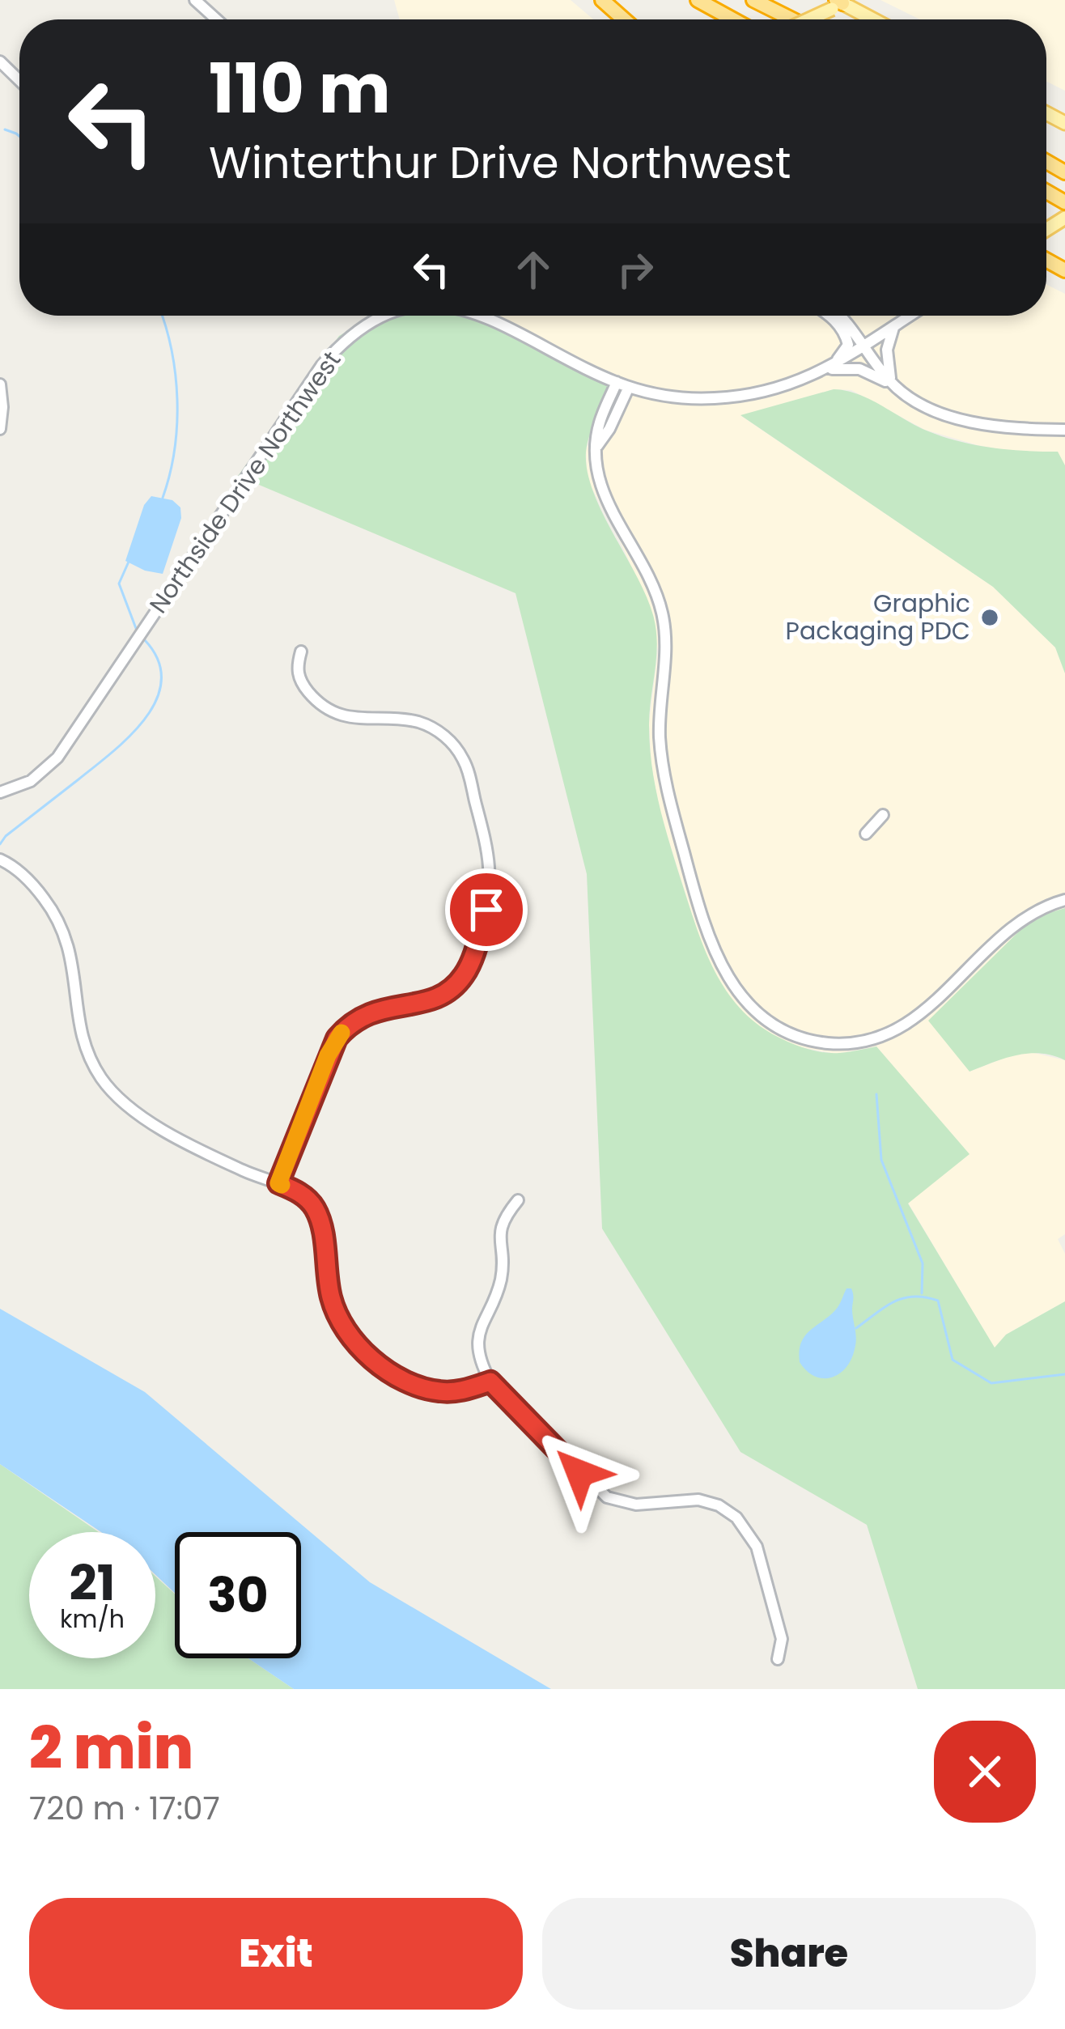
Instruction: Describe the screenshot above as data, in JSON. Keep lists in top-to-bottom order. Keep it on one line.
{"streets":{"street":["Northside Drive Northwest"]},"places":["Graphic Packaging PDC"],"page":{"turn":["110 m","Winterthur Drive Northwest"],"speed":"21 km/h","limit":"30","heading":["2 min","720 m · 17:07"],"buttons":["Exit","Share"]}}
